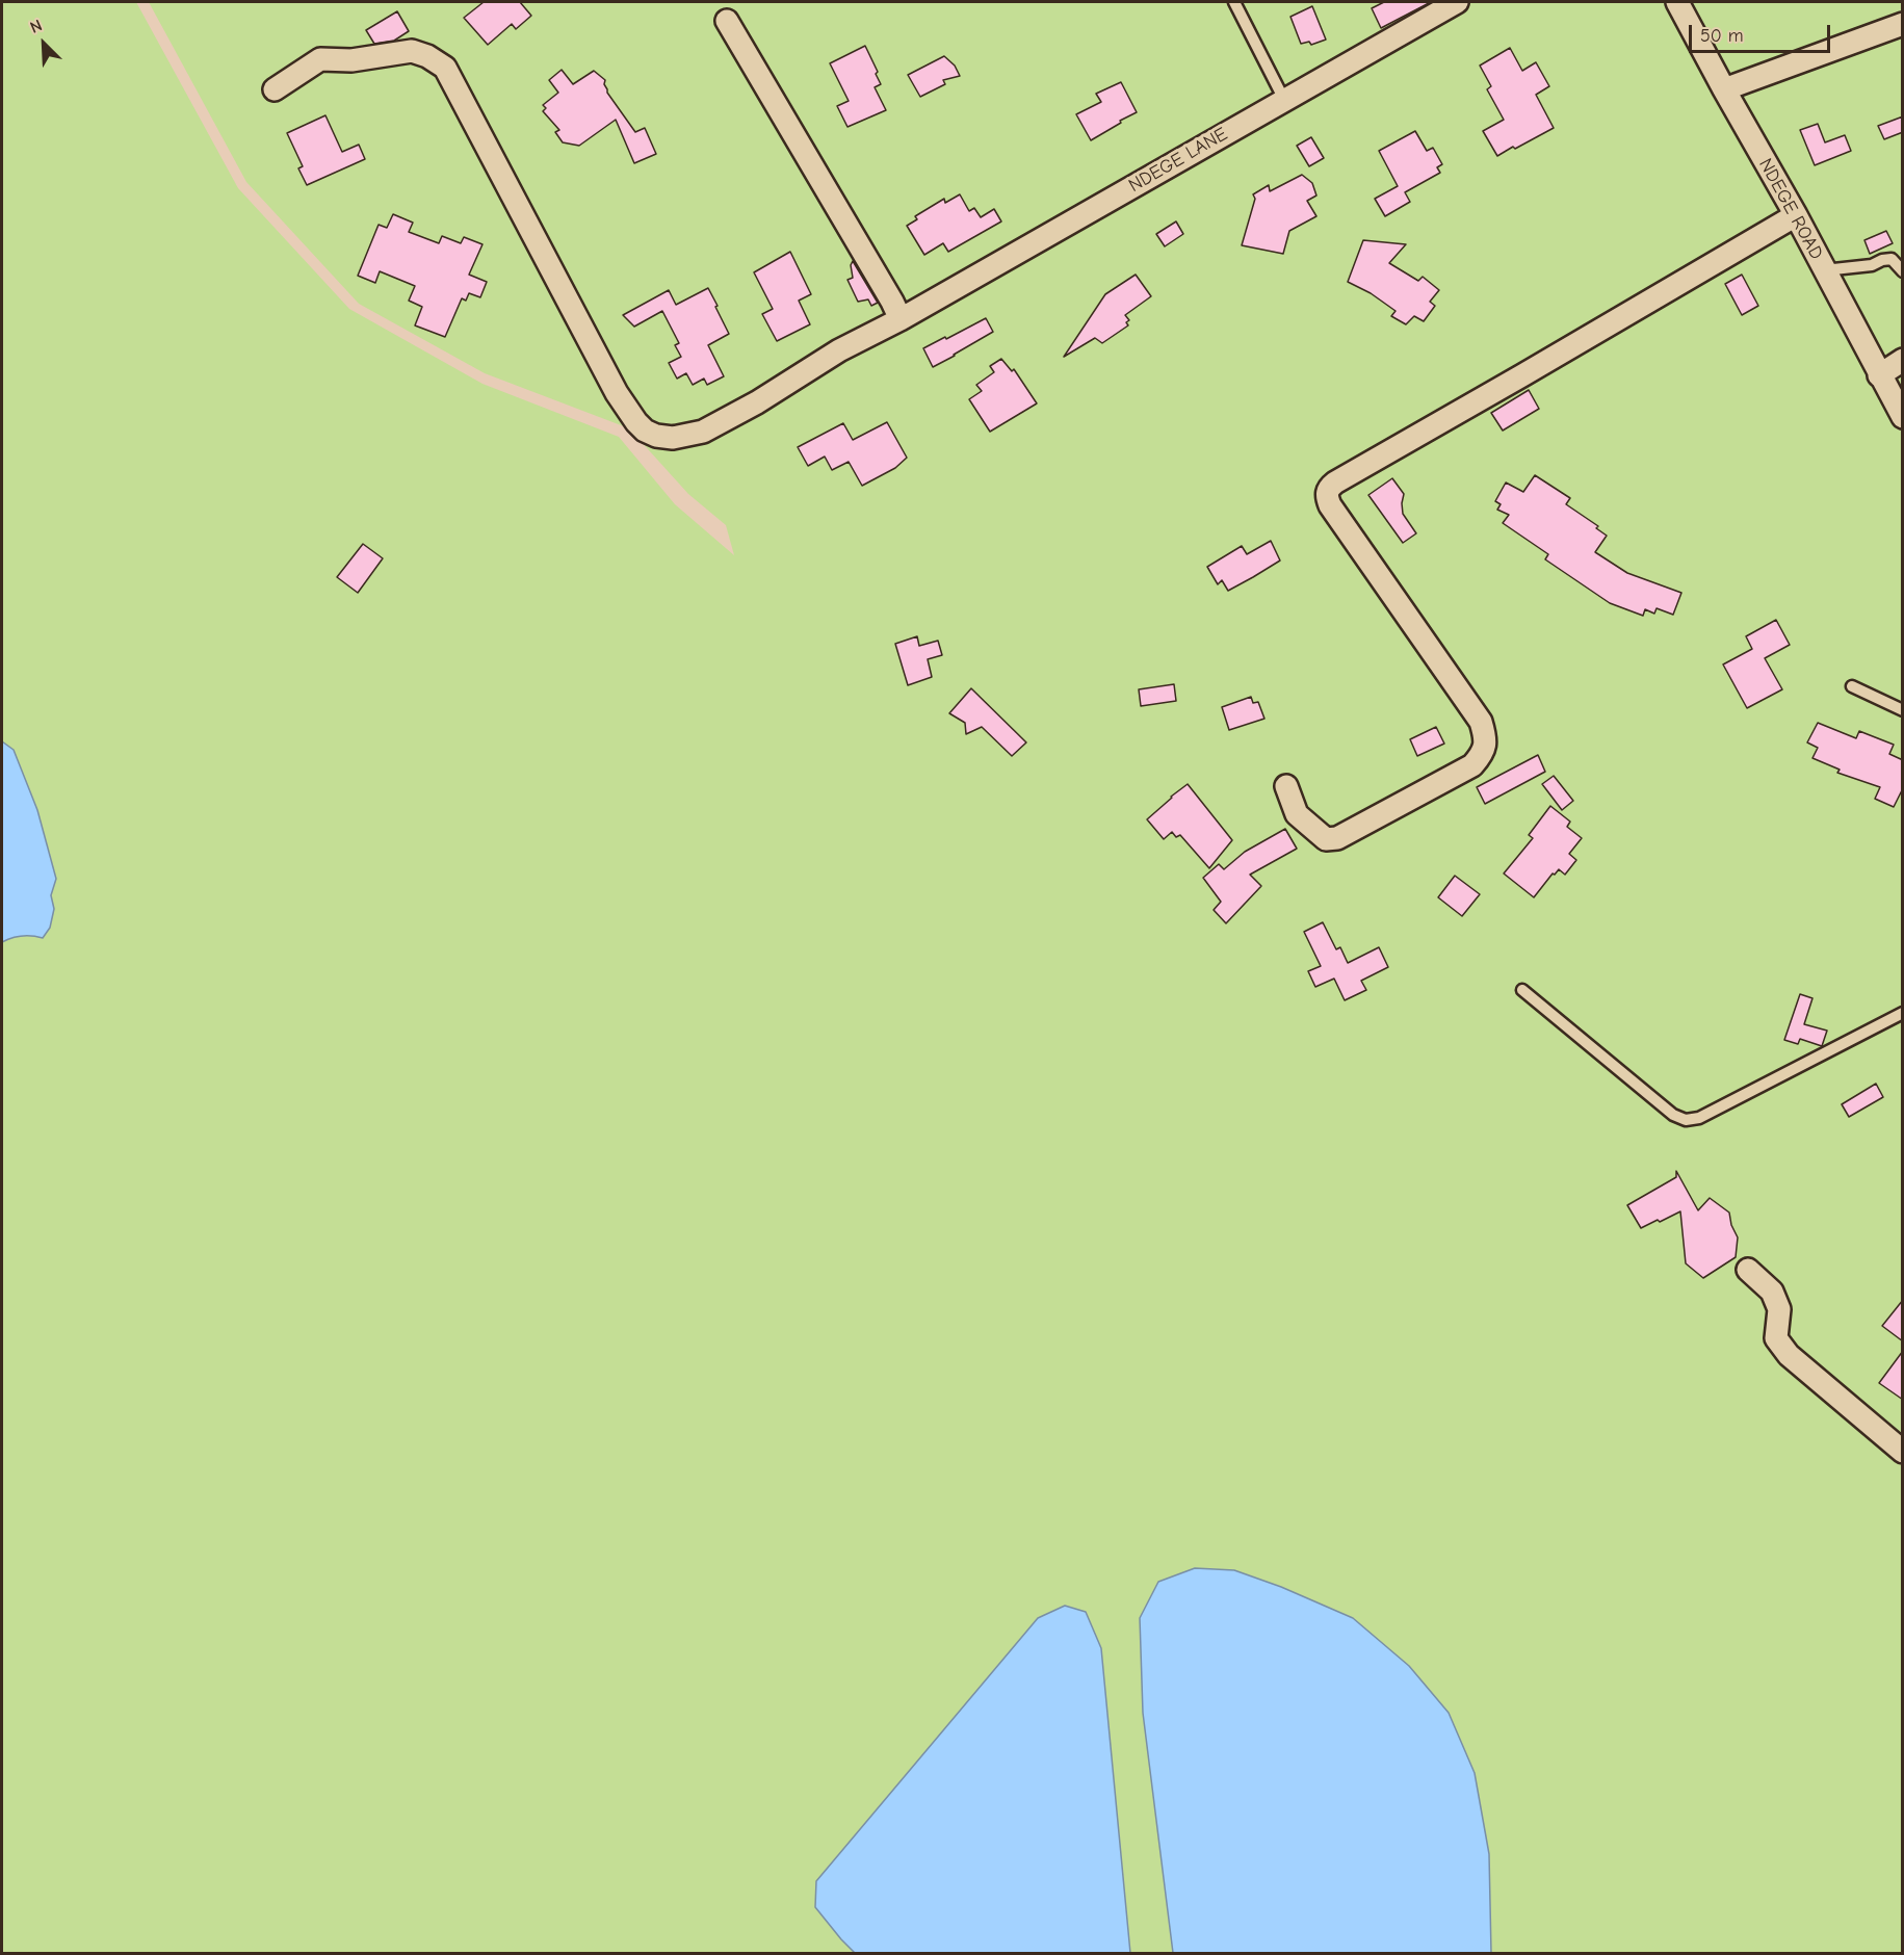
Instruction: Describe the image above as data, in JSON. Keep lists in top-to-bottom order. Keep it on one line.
{"streets":{"street":["NDEGE LANE","NDEGE ROAD"]},"scale_bar":"50 m","north":"top left"}
